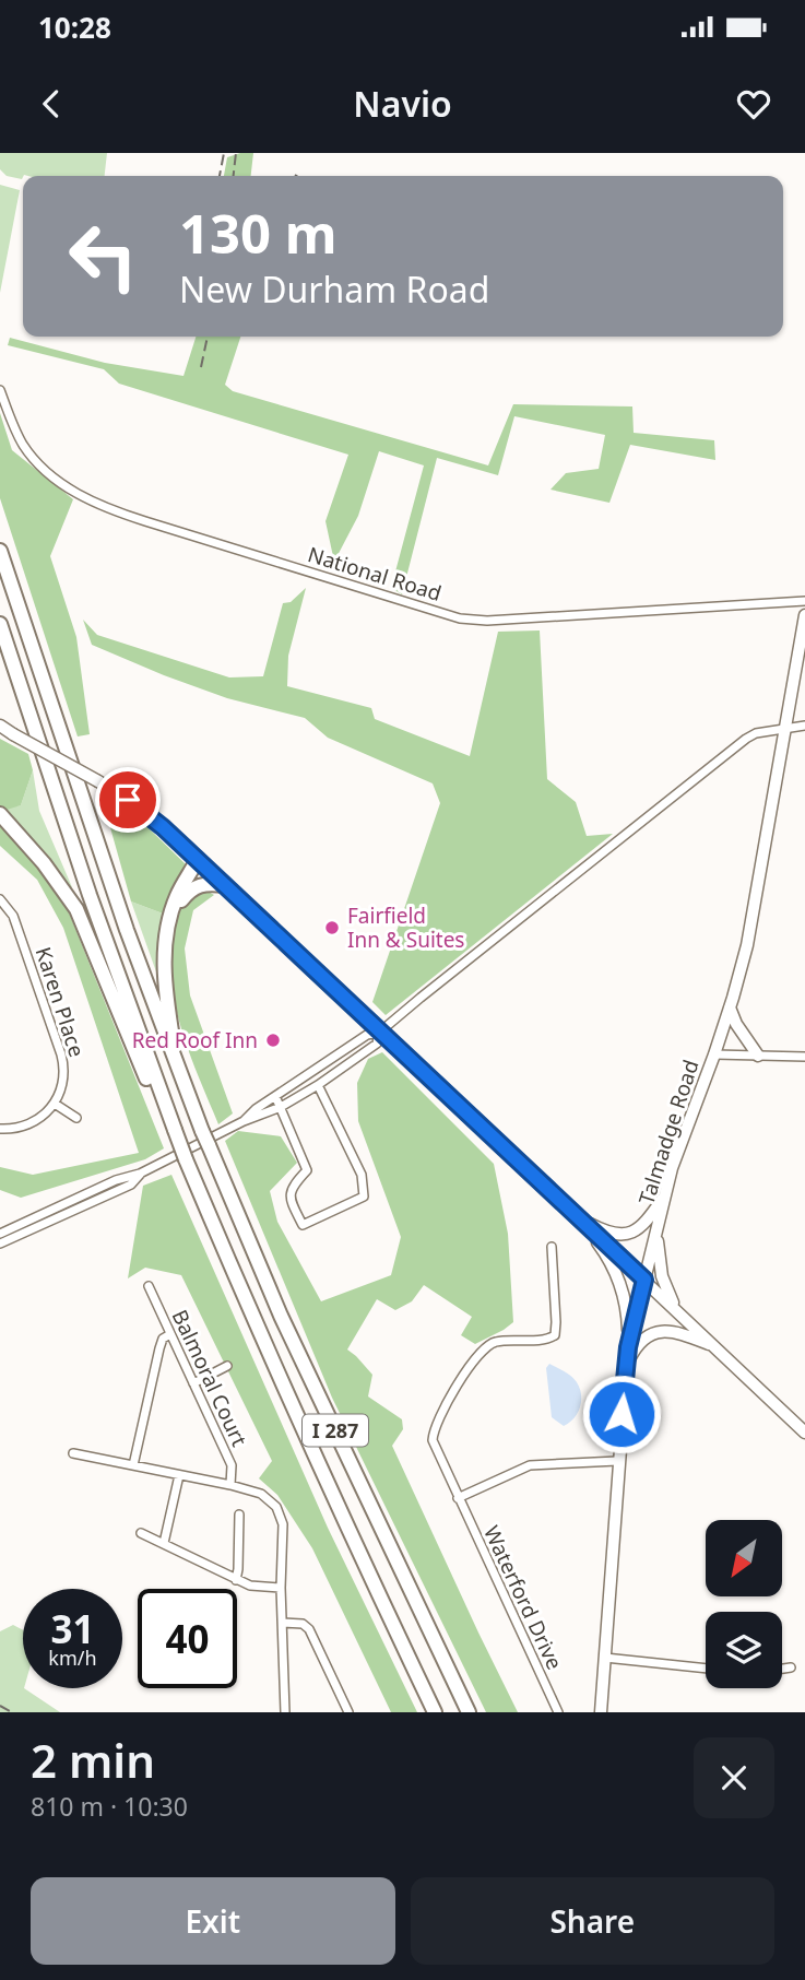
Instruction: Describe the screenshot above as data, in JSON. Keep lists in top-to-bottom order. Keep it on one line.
{"streets":{"highway":["I 287"],"street":["National Road","Karen Place","Talmadge Road","Balmoral Court","Waterford Drive"]},"places":["Fairfield Inn & Suites","Red Roof Inn"],"north":"bottom left","page":{"status":"10:28","header":"Navio","turn":["130 m","New Durham Road"],"speed":"31 km/h","limit":"40","heading":["2 min","810 m · 10:30"],"buttons":["Exit","Share"]}}
